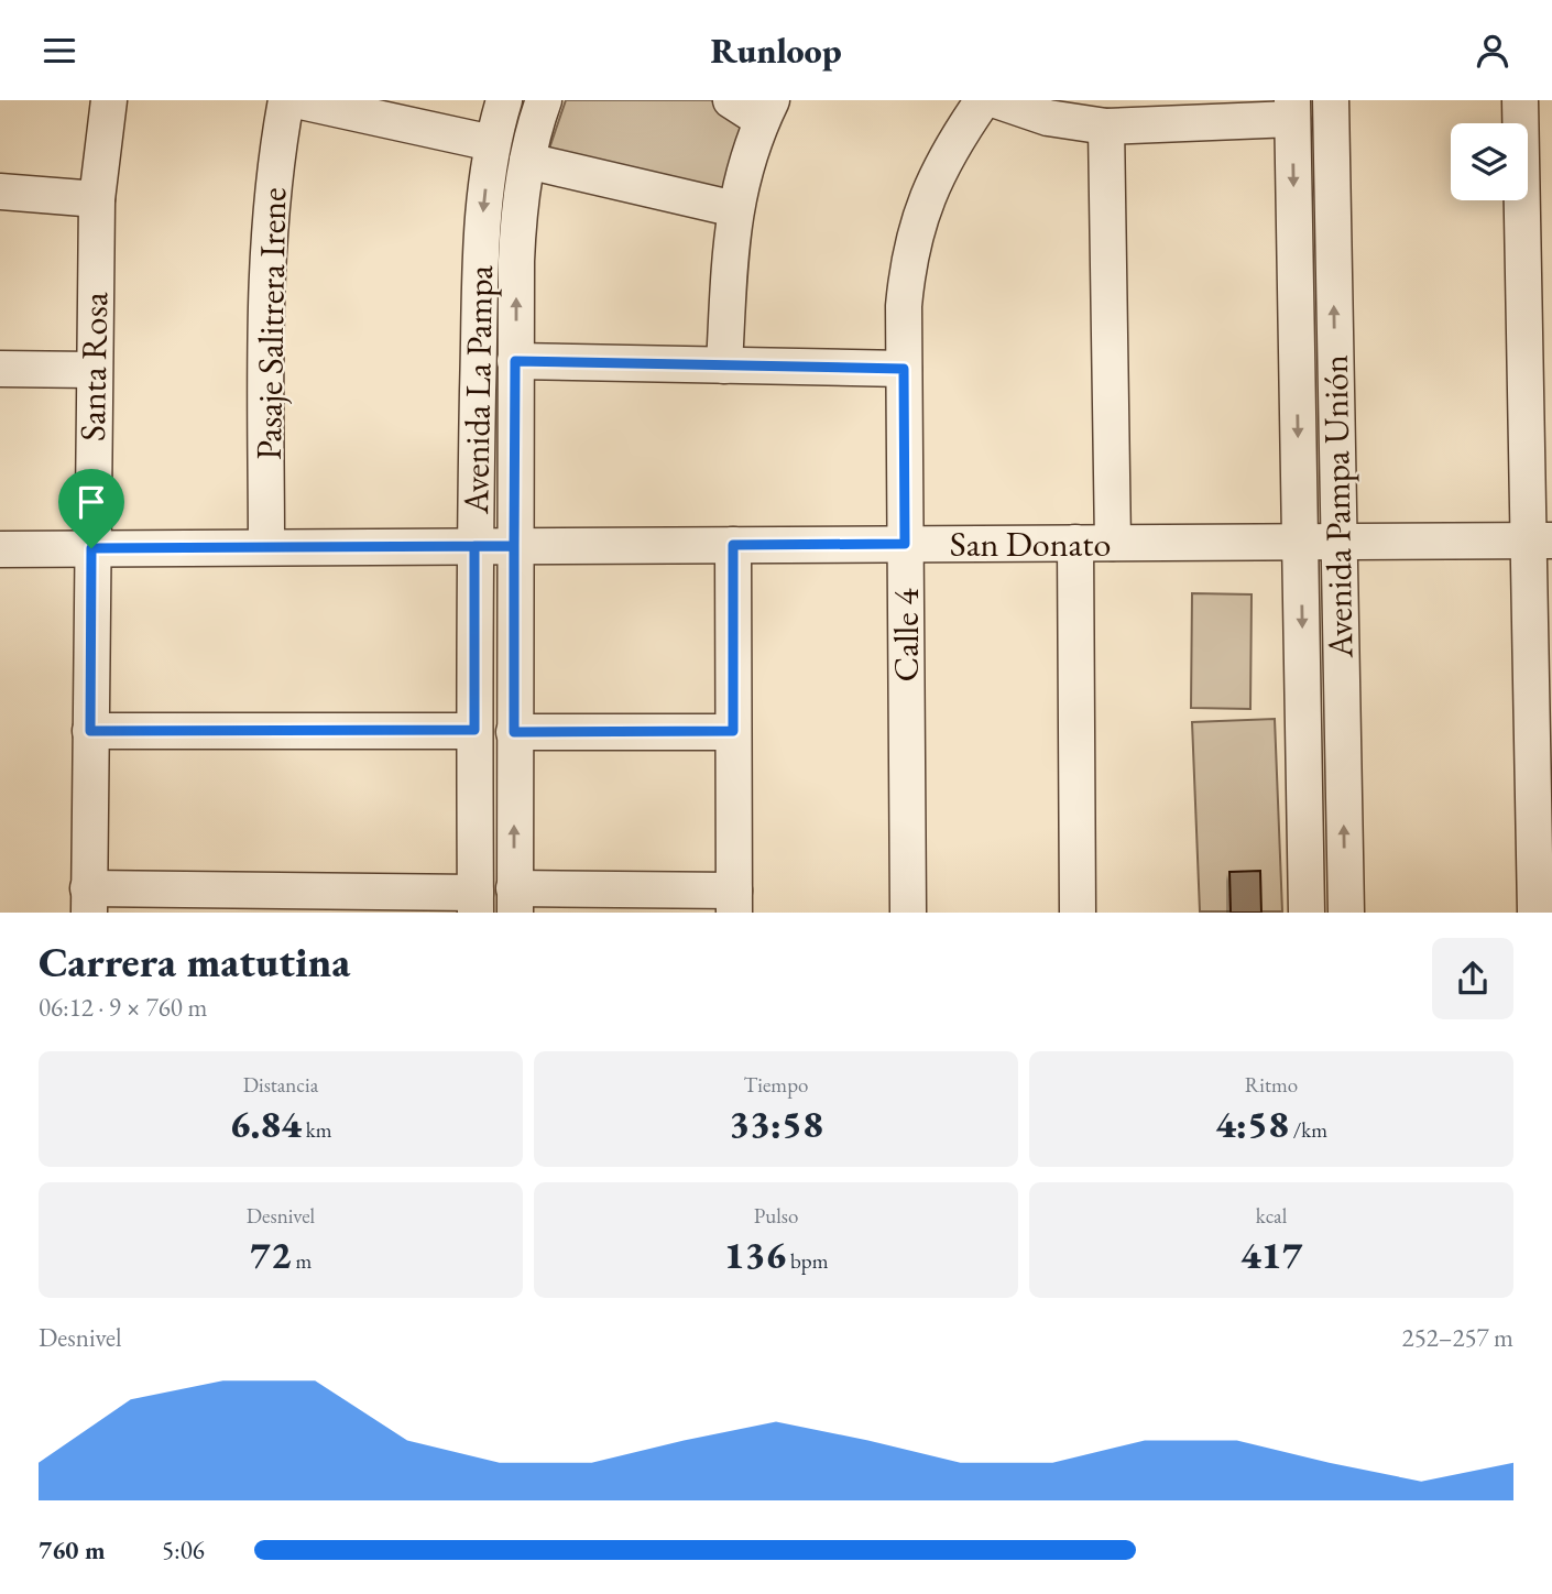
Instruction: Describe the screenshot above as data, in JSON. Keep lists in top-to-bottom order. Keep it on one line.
{"streets":{"street":["Pasaje Salitrera Irene","Santa Rosa","Avenida La Pampa","Avenida Pampa Unión","San Donato","Calle 4"]},"crossings":[["Pasaje Salitrera Irene","San Donato"],["Santa Rosa","San Donato"],["Avenida La Pampa","San Donato"],["Avenida Pampa Unión","San Donato"],["San Donato","Calle 4"]],"page":{"header":"Runloop","heading":["Carrera matutina","06:12 · 9 × 760 m"],"stats":[["Distancia","6.84 km"],["Tiempo","33:58"],["Ritmo","4:58 /km"],["Desnivel","72 m"],["Pulso","136 bpm"],["kcal","417"]],"chart":["Desnivel","252–257 m"],"list":[{"name":"760 m","note":"5:06"}]}}
